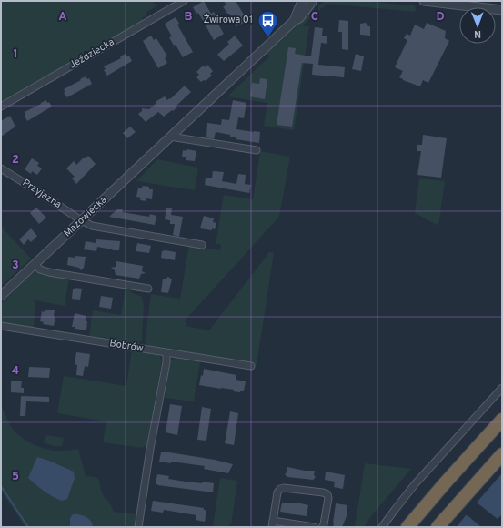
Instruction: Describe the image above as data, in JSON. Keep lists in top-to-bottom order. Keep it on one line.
{"streets":{"street":["Jeździecka","Przyjazna","Mazowiecka","Bobrów"]},"crossings":[["Przyjazna","Mazowiecka"]],"places":{"bus stop":["Żwirowa 01"]},"north":"bottom","grid":{"columns":["A","B","C","D"],"rows":["1","2","3","4","5"]}}
